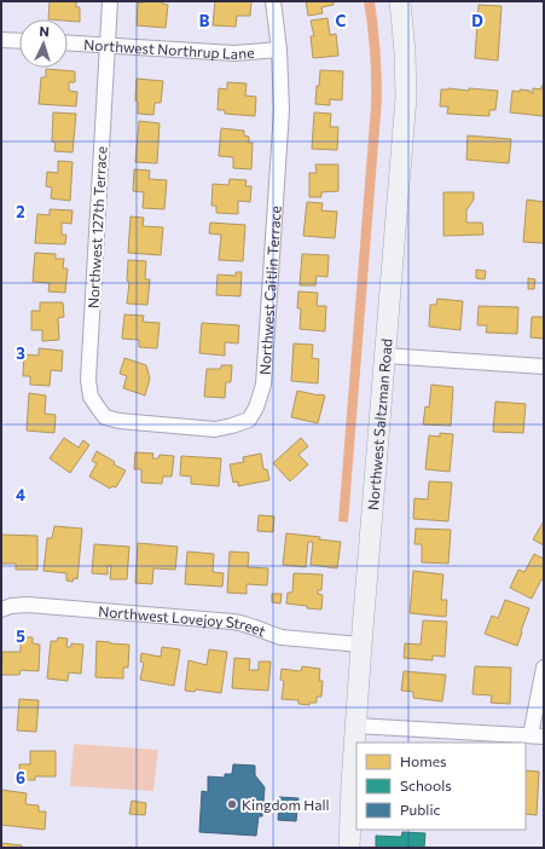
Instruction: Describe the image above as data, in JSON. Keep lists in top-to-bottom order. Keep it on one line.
{"streets":{"main road":["Northwest Saltzman Road"],"street":["Northwest Northrup Lane","Northwest 127th Terrace","Northwest Caitlin Terrace","Northwest Lovejoy Street"]},"crossings":[["Northwest Northrup Lane","Northwest 127th Terrace"],["Northwest Northrup Lane","Northwest Caitlin Terrace"],["Northwest 127th Terrace","Northwest Caitlin Terrace"],["Northwest Saltzman Road","Northwest Lovejoy Street"]],"places":["Kingdom Hall"],"legend":["Homes","Schools","Public"],"north":"top","grid":{"columns":["B","C","D"],"rows":["2","3","4","5","6"]}}
